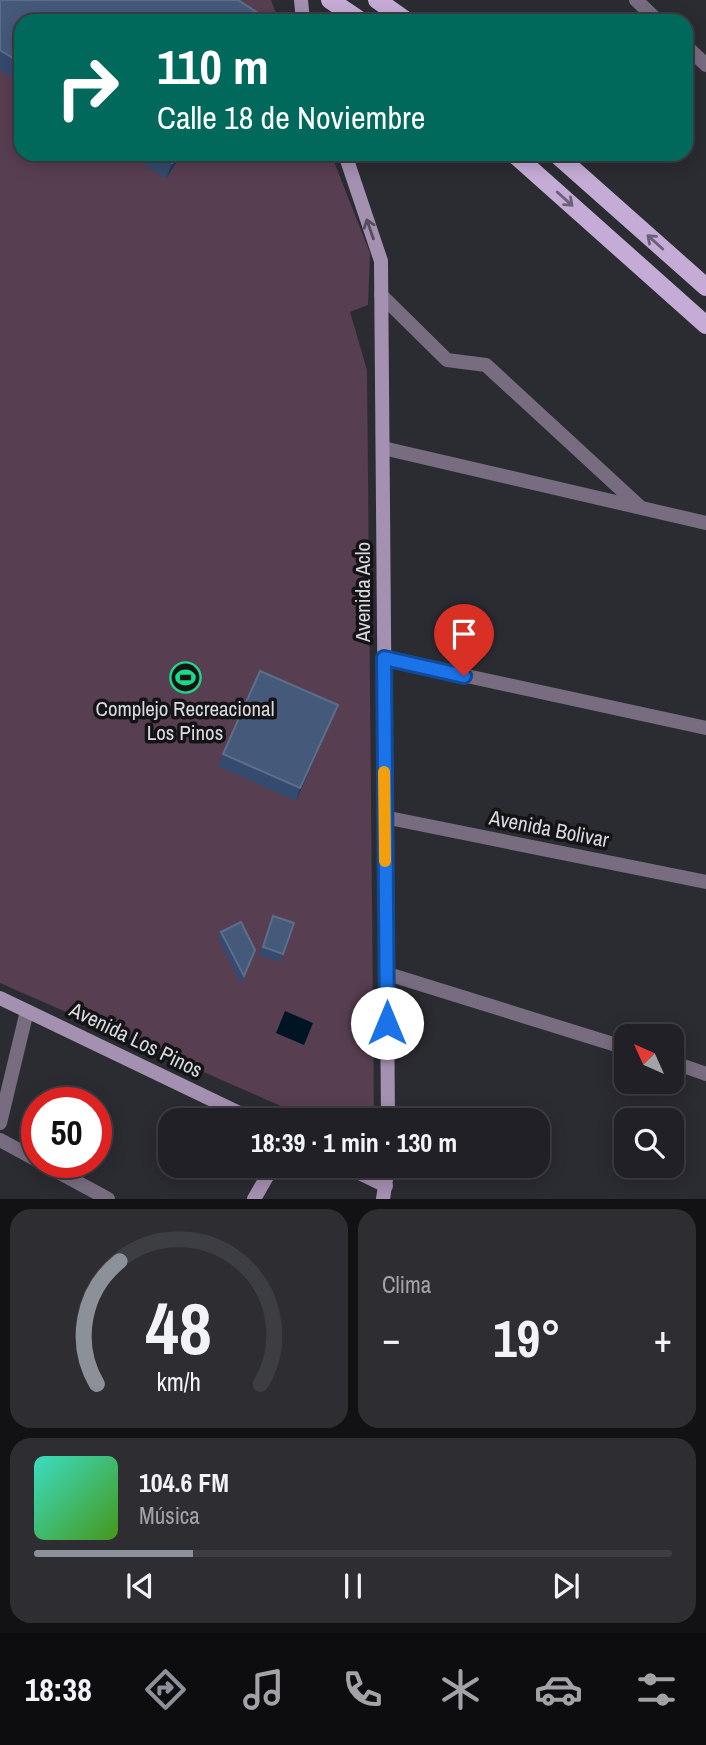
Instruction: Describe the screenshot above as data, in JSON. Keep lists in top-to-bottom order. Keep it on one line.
{"streets":{"main road":["Avenida Aclo","Avenida Los Pinos"],"street":["Avenida Bolivar"]},"crossings":[["Avenida Aclo","Avenida Bolivar"]],"places":{"sports":["Complejo Recreacional Los Pinos"]},"north":"top left","page":{"turn":["110 m","Calle 18 de Noviembre"],"limit":"50","trip":"18:39 · 1 min · 130 m","tile":"Clima","heat":["−","19°","+"],"song":["104.6 FM","Música"],"tabs":"18:38","gauge":["48","km/h"]}}
